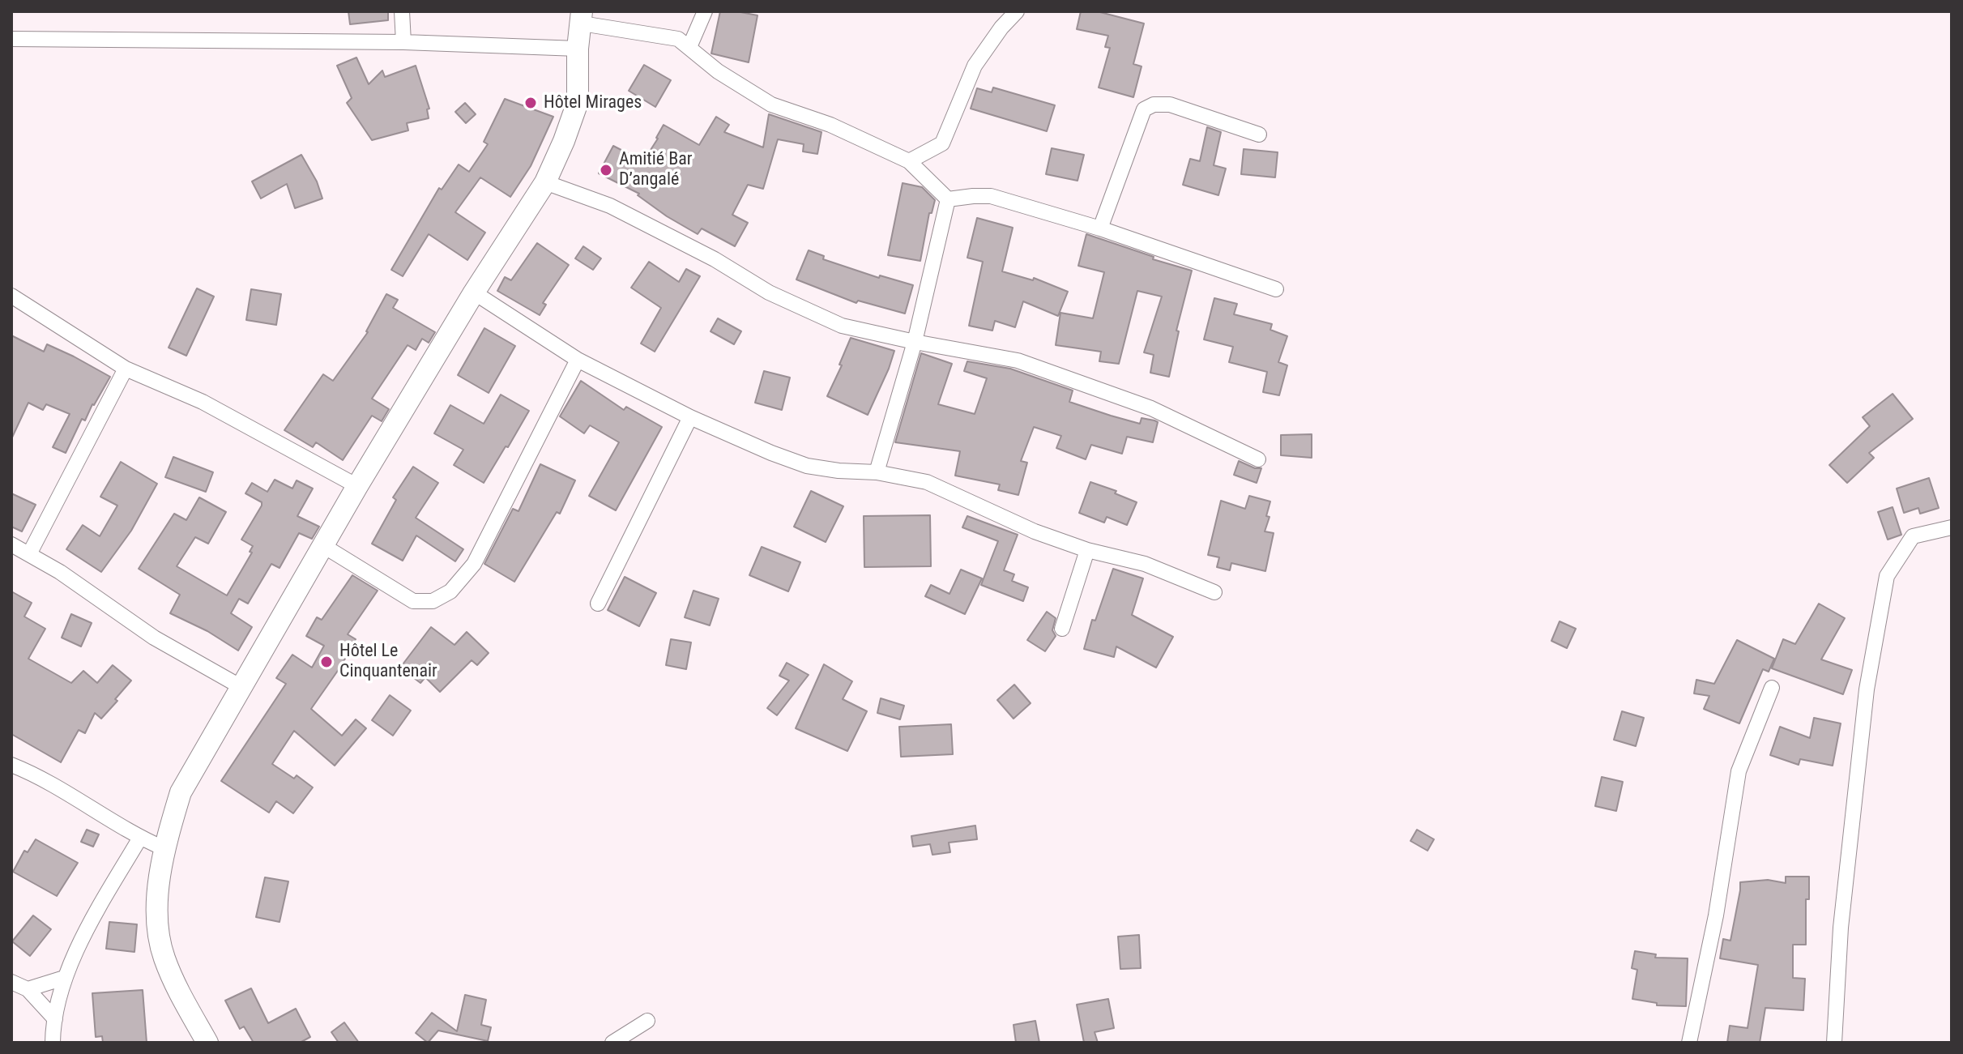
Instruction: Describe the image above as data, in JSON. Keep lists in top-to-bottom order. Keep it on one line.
{"places":["Hôtel Mirages","Amitié Bar D’angalé","Hôtel Le Cinquantenair"]}
